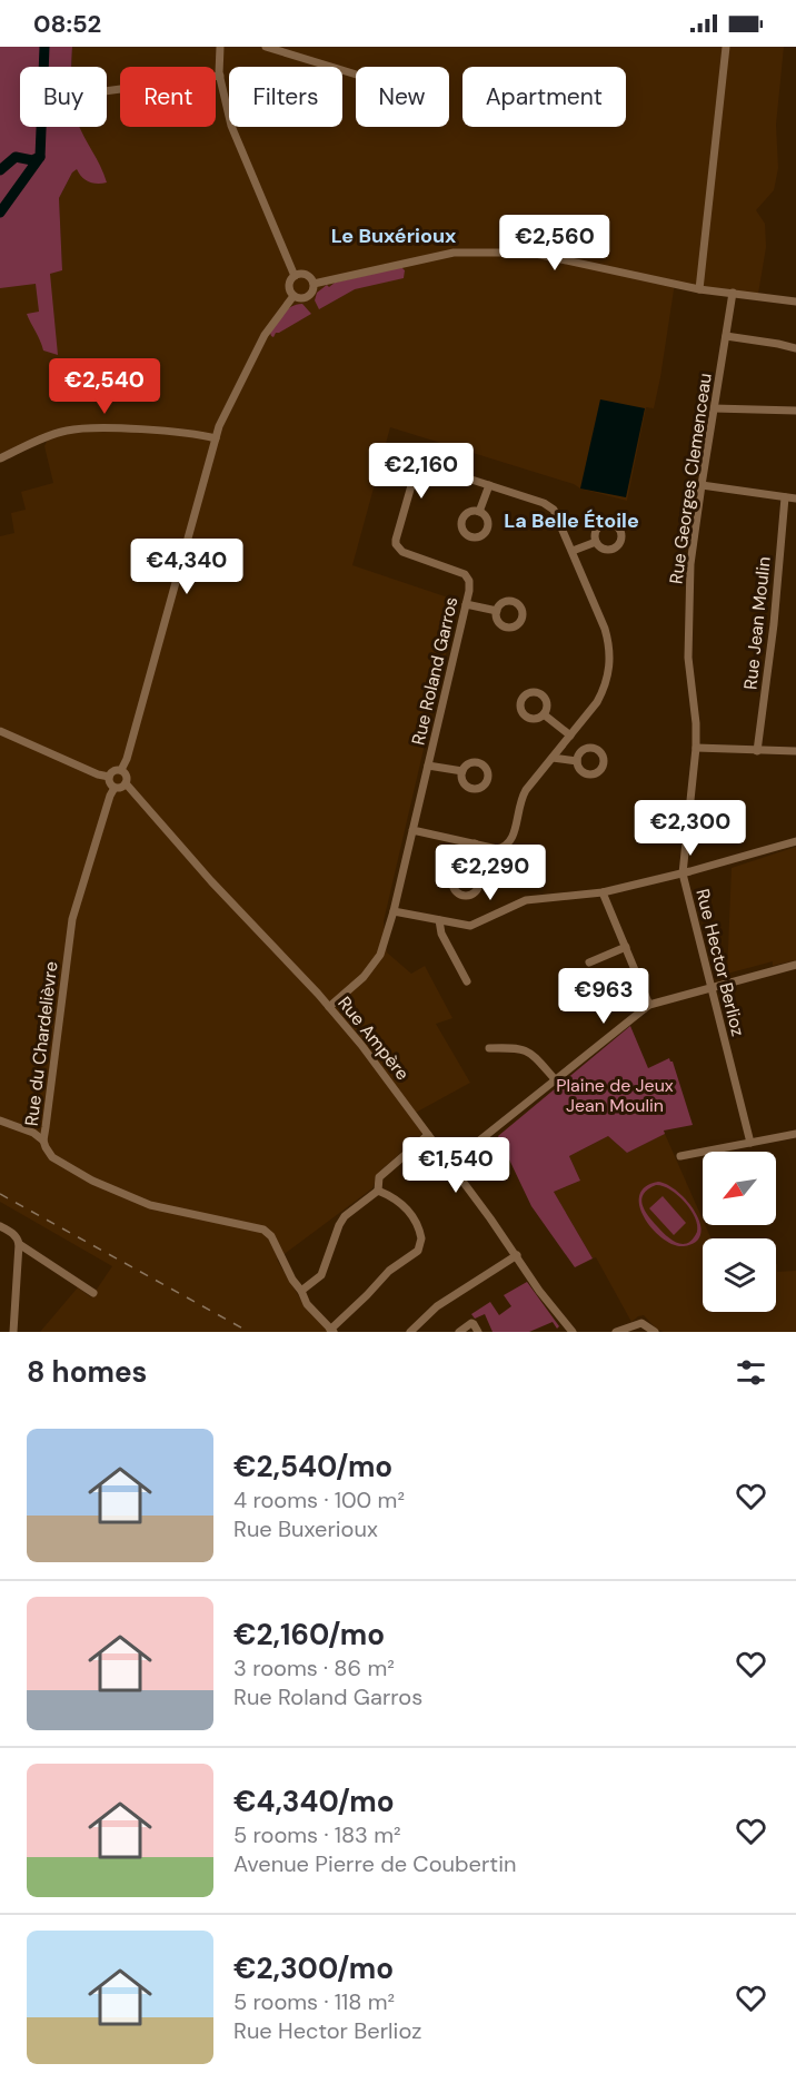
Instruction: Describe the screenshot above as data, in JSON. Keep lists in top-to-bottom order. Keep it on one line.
{"streets":{"street":["Rue Georges Clemenceau","Rue Jean Moulin","Rue Roland Garros","Rue Hector Berlioz","Rue Ampère","Rue du Chardelièvre"]},"crossings":[["Rue Georges Clemenceau","Rue Hector Berlioz"],["Rue Roland Garros","Rue Ampère"],["Rue Ampère","Rue du Chardelièvre"]],"districts":["Le Buxérioux","La Belle Étoile"],"parks":["Plaine de Jeux Jean Moulin"],"north":"bottom left","page":{"status":"08:52","chip":["Buy","Rent","Filters","New","Apartment"],"price":["€2,560","€2,540","€2,160","€4,340","€2,300","€2,290","€963","€1,540"],"heading":"8 homes","list":[{"name":"€2,540/mo","note":"4 rooms · 100 m² · Rue Buxerioux"},{"name":"€2,160/mo","note":"3 rooms · 86 m² · Rue Roland Garros"},{"name":"€4,340/mo","note":"5 rooms · 183 m² · Avenue Pierre de Coubertin"},{"name":"€2,300/mo","note":"5 rooms · 118 m² · Rue Hector Berlioz"}]}}
